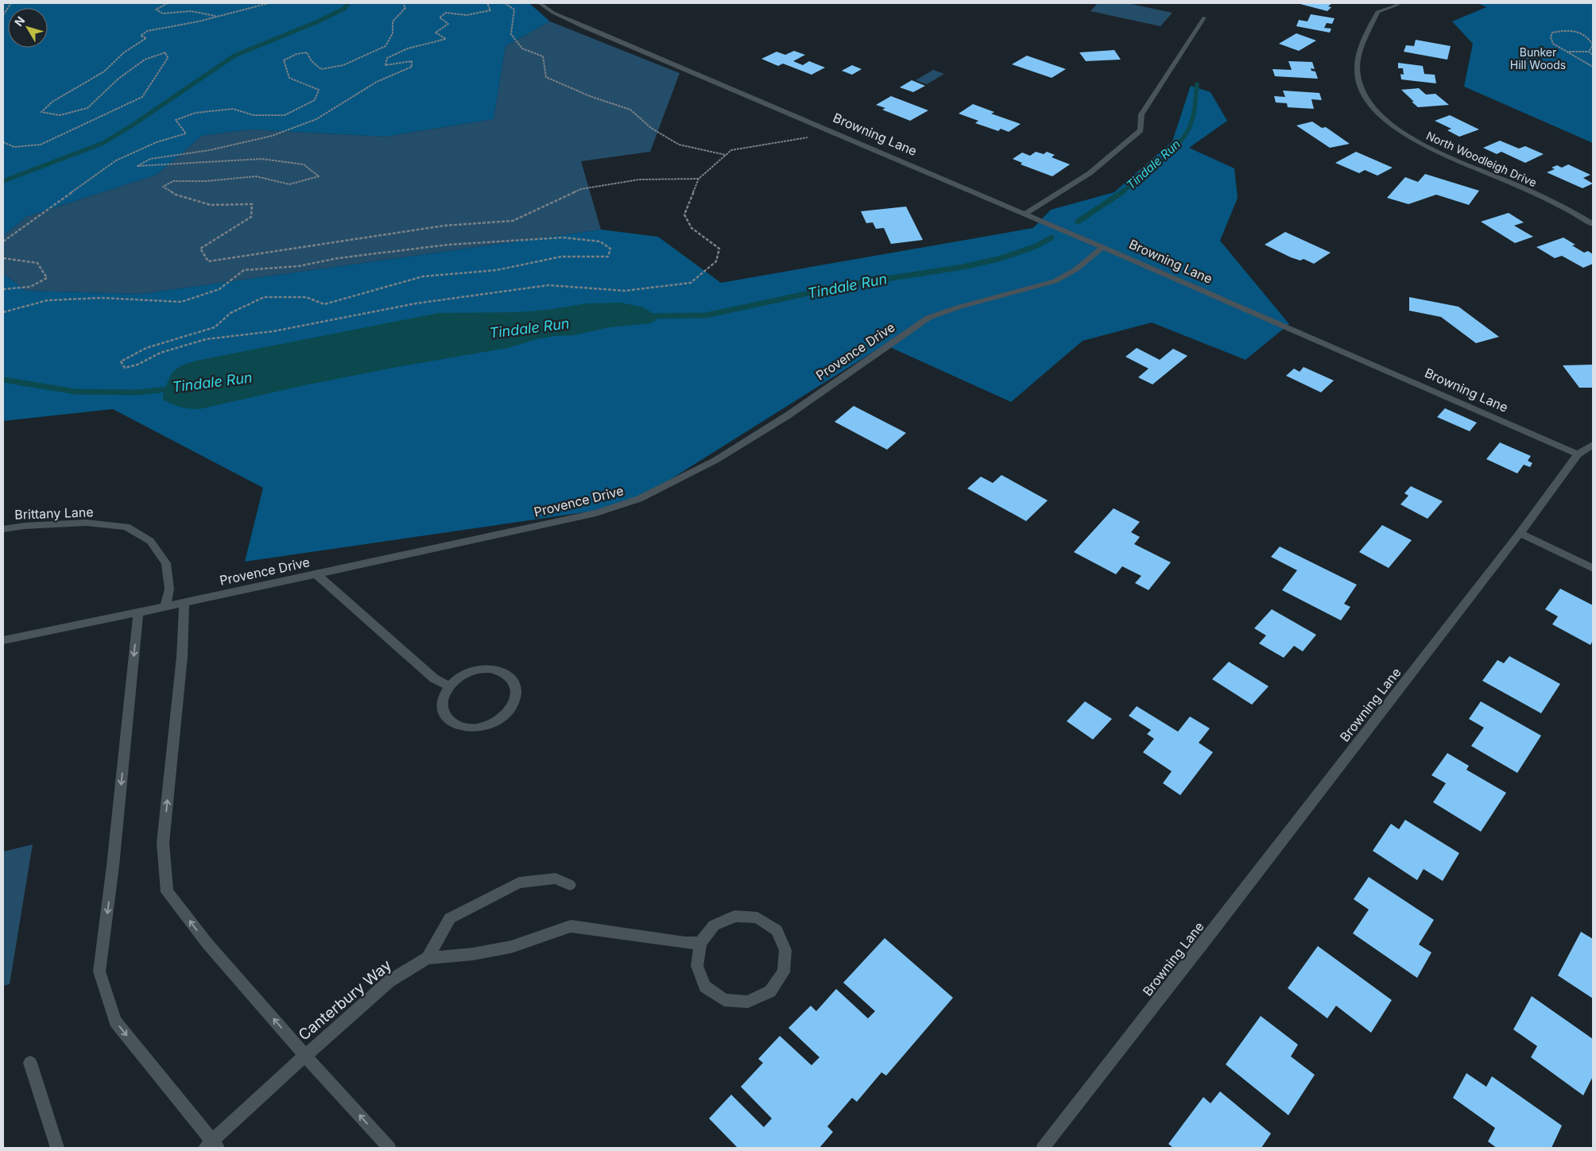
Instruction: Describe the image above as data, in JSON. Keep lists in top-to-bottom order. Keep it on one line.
{"streets":{"street":["Browning Lane","North Woodleigh Drive","Provence Drive","Brittany Lane","Canterbury Way"]},"crossings":[["Browning Lane","Provence Drive"],["Provence Drive","Brittany Lane"]],"water":["Tindale Run"],"parks":["Bunker Hill Woods"],"north":"top left"}
